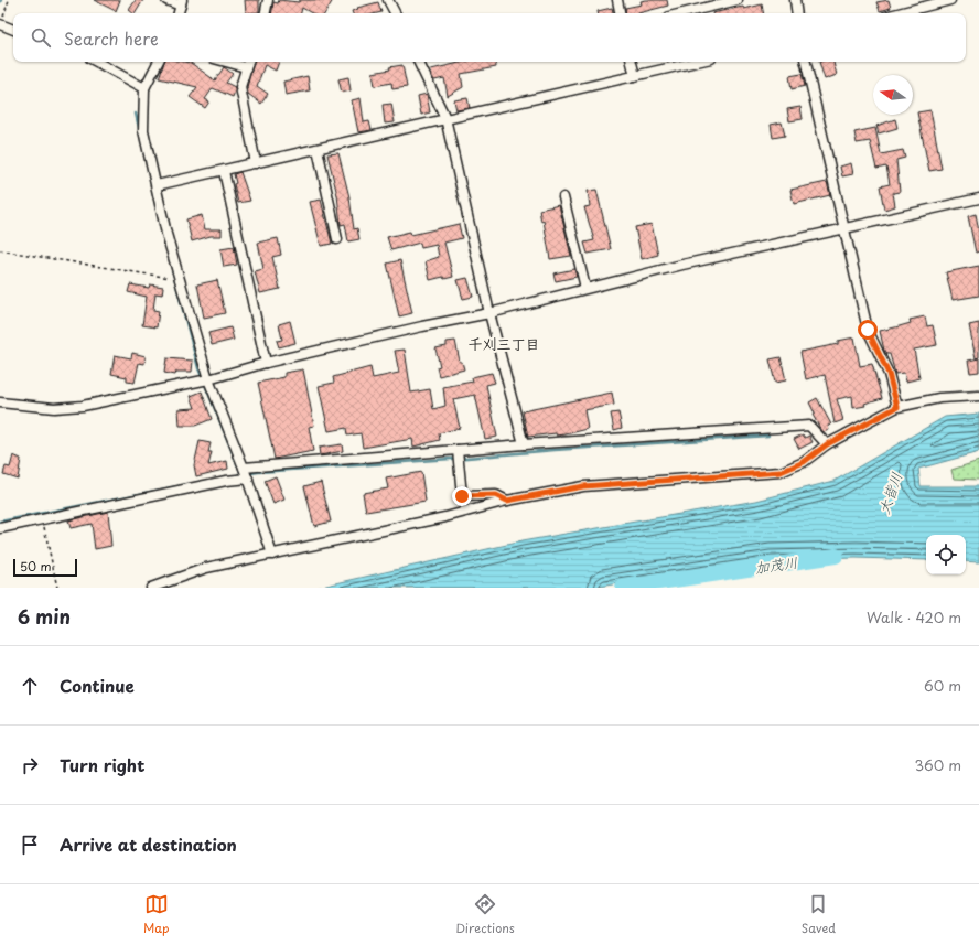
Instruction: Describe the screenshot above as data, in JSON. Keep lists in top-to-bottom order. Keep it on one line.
{"districts":["千刈三丁目"],"water":["大皆川","加茂川"],"scale_bar":"50 m","north":"left","page":{"search":"Search here","scale":"50 m","heading":["6 min","Walk · 420 m"],"list":[["Continue","60 m"],["Turn right","360 m"],"Arrive at destination"],"nav":["Map","Directions","Saved"]}}
